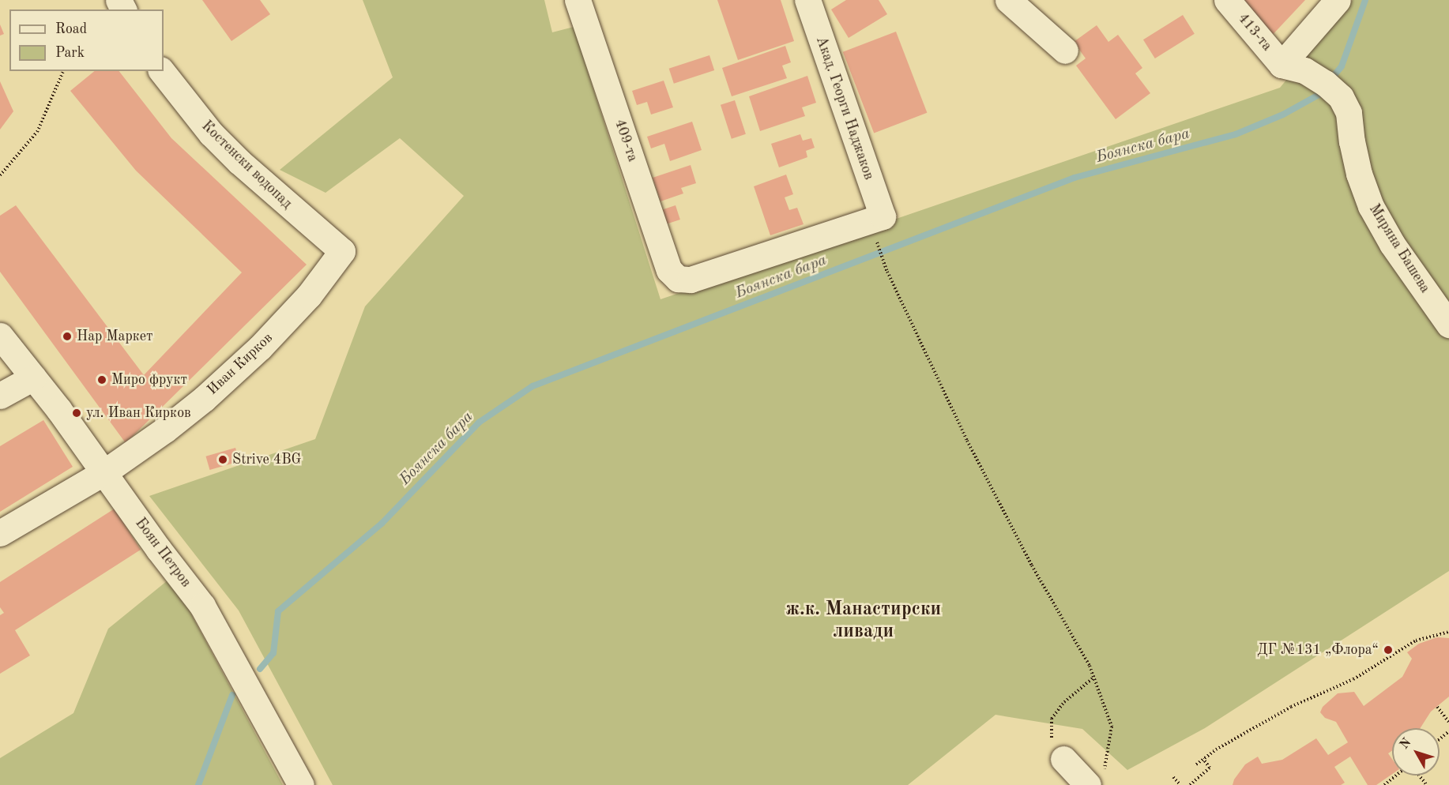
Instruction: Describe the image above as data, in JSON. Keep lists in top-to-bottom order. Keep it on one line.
{"streets":{"street":["413-та","Акад. Георги Наджаков","409-та","Костенски водопад","Миряна Башева","Иван Кирков","Боян Петров"]},"crossings":[["413-та","Миряна Башева"],["Акад. Георги Наджаков","409-та"],["Костенски водопад","Иван Кирков"],["Иван Кирков","Боян Петров"]],"districts":["ж.к. Манастирски ливади"],"water":["Боянска бара"],"places":["Нар Маркет","Миро фрукт","ул. Иван Кирков","Strive 4BG","ДГ №131 „Флора“"],"legend":["Road","Park"],"north":"top left"}
